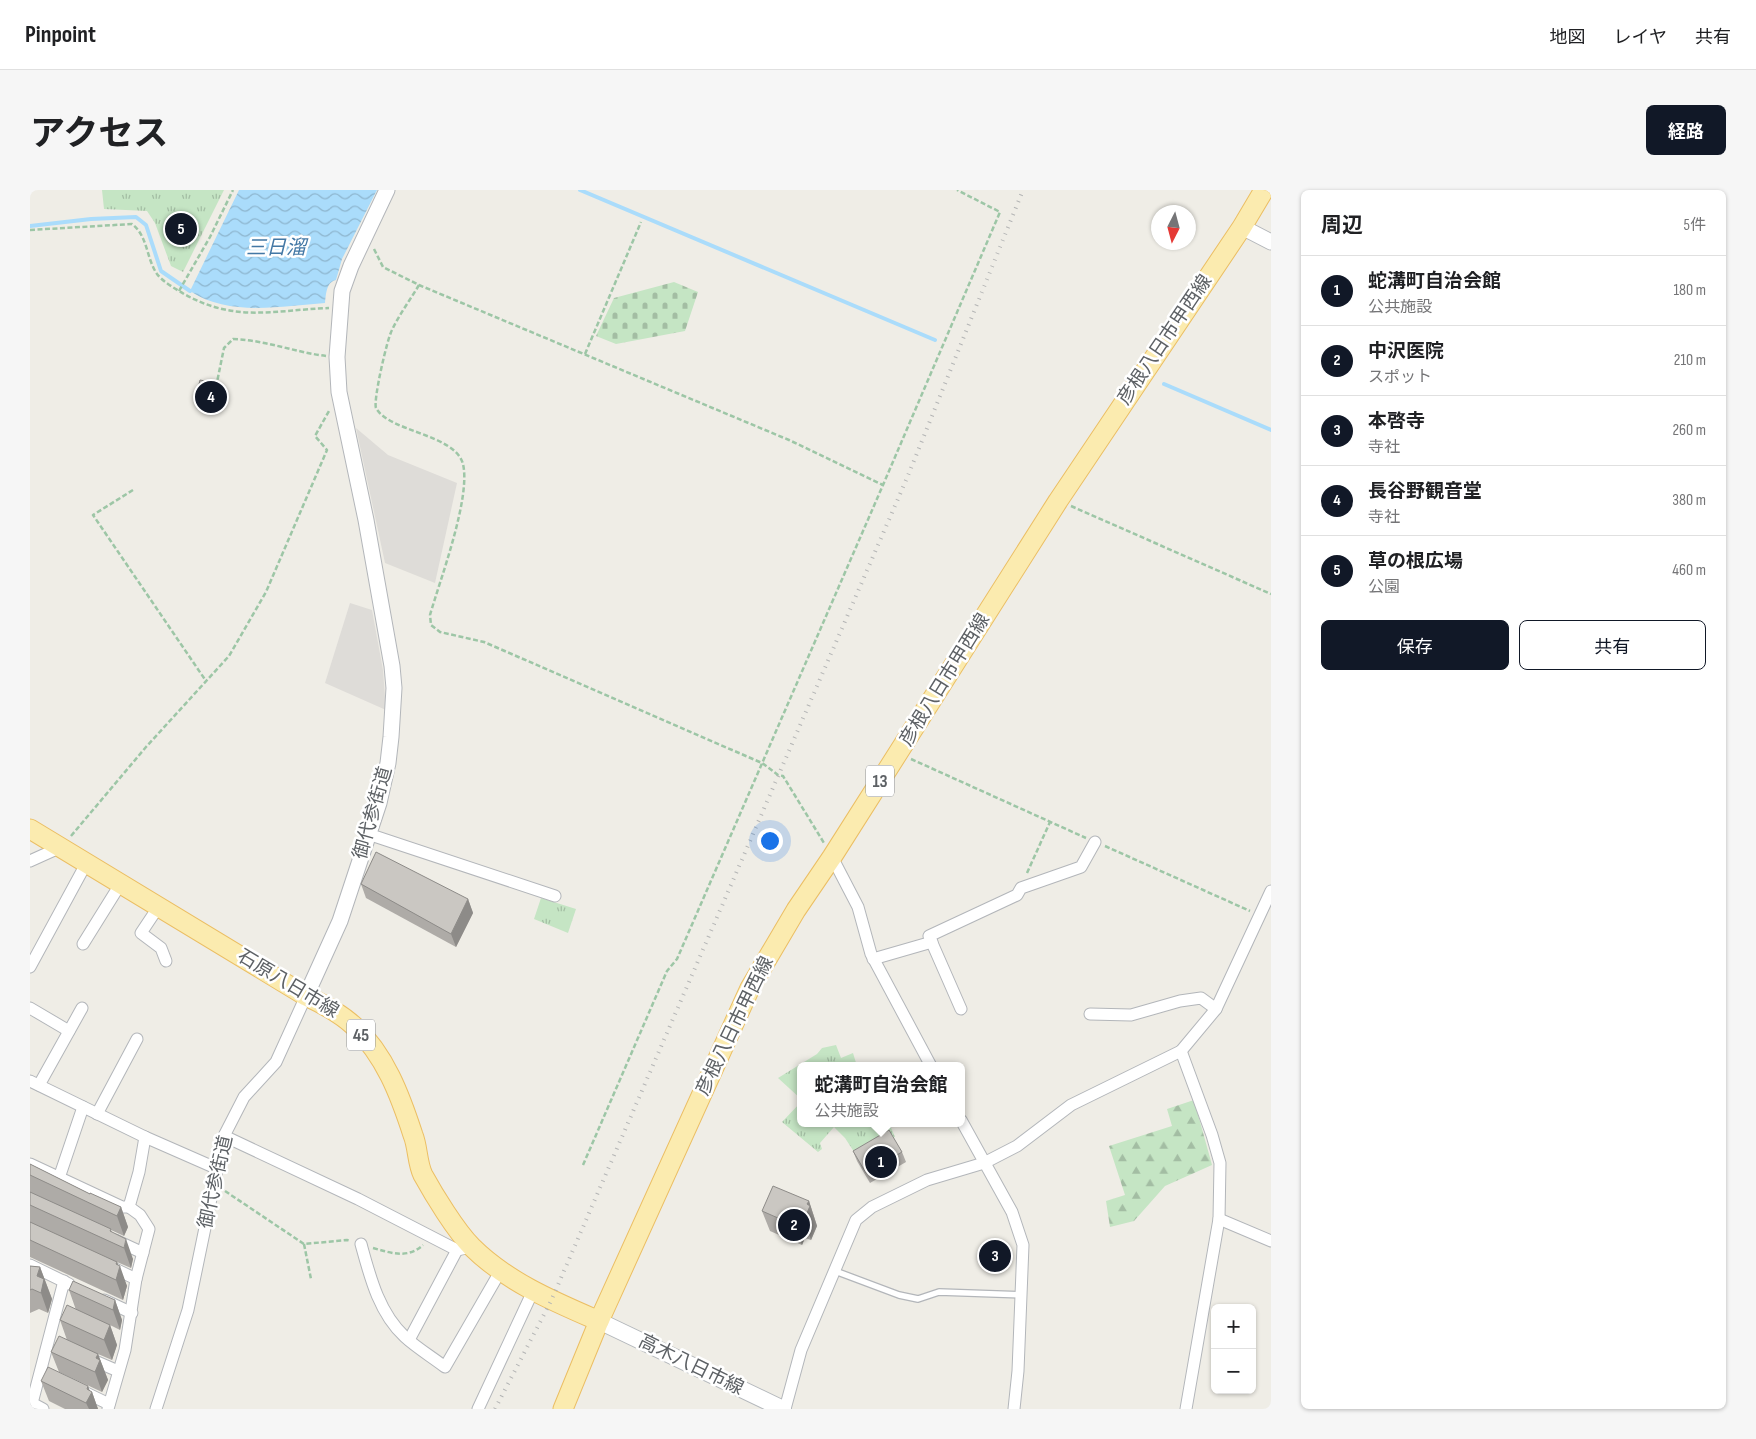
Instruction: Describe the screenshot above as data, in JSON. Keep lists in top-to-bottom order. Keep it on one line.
{"streets":{"main road":["彦根八日市甲西線","13","石原八日市線","45","高木八日市線"],"street":["御代参街道"]},"crossings":[["彦根八日市甲西線","石原八日市線"],["彦根八日市甲西線","高木八日市線"],["御代参街道","石原八日市線"],["石原八日市線","高木八日市線"]],"water":["三日溜"],"north":"bottom","page":{"header":"Pinpoint","nav":["地図","レイヤ","共有"],"title":"アクセス","buttons":["経路",["保存","共有"]],"heading":["周辺","5件"],"pins":["5","4","1","2","3"],"list":[{"mark":"1","name":"蛇溝町自治会館","note":"公共施設","value":"180 m"},{"mark":"2","name":"中沢医院","note":"スポット","value":"210 m"},{"mark":"3","name":"本啓寺","note":"寺社","value":"260 m"},{"mark":"4","name":"長谷野観音堂","note":"寺社","value":"380 m"},{"mark":"5","name":"草の根広場","note":"公園","value":"460 m"}],"popup":["蛇溝町自治会館","公共施設"],"map_buttons":["+","−"]}}
